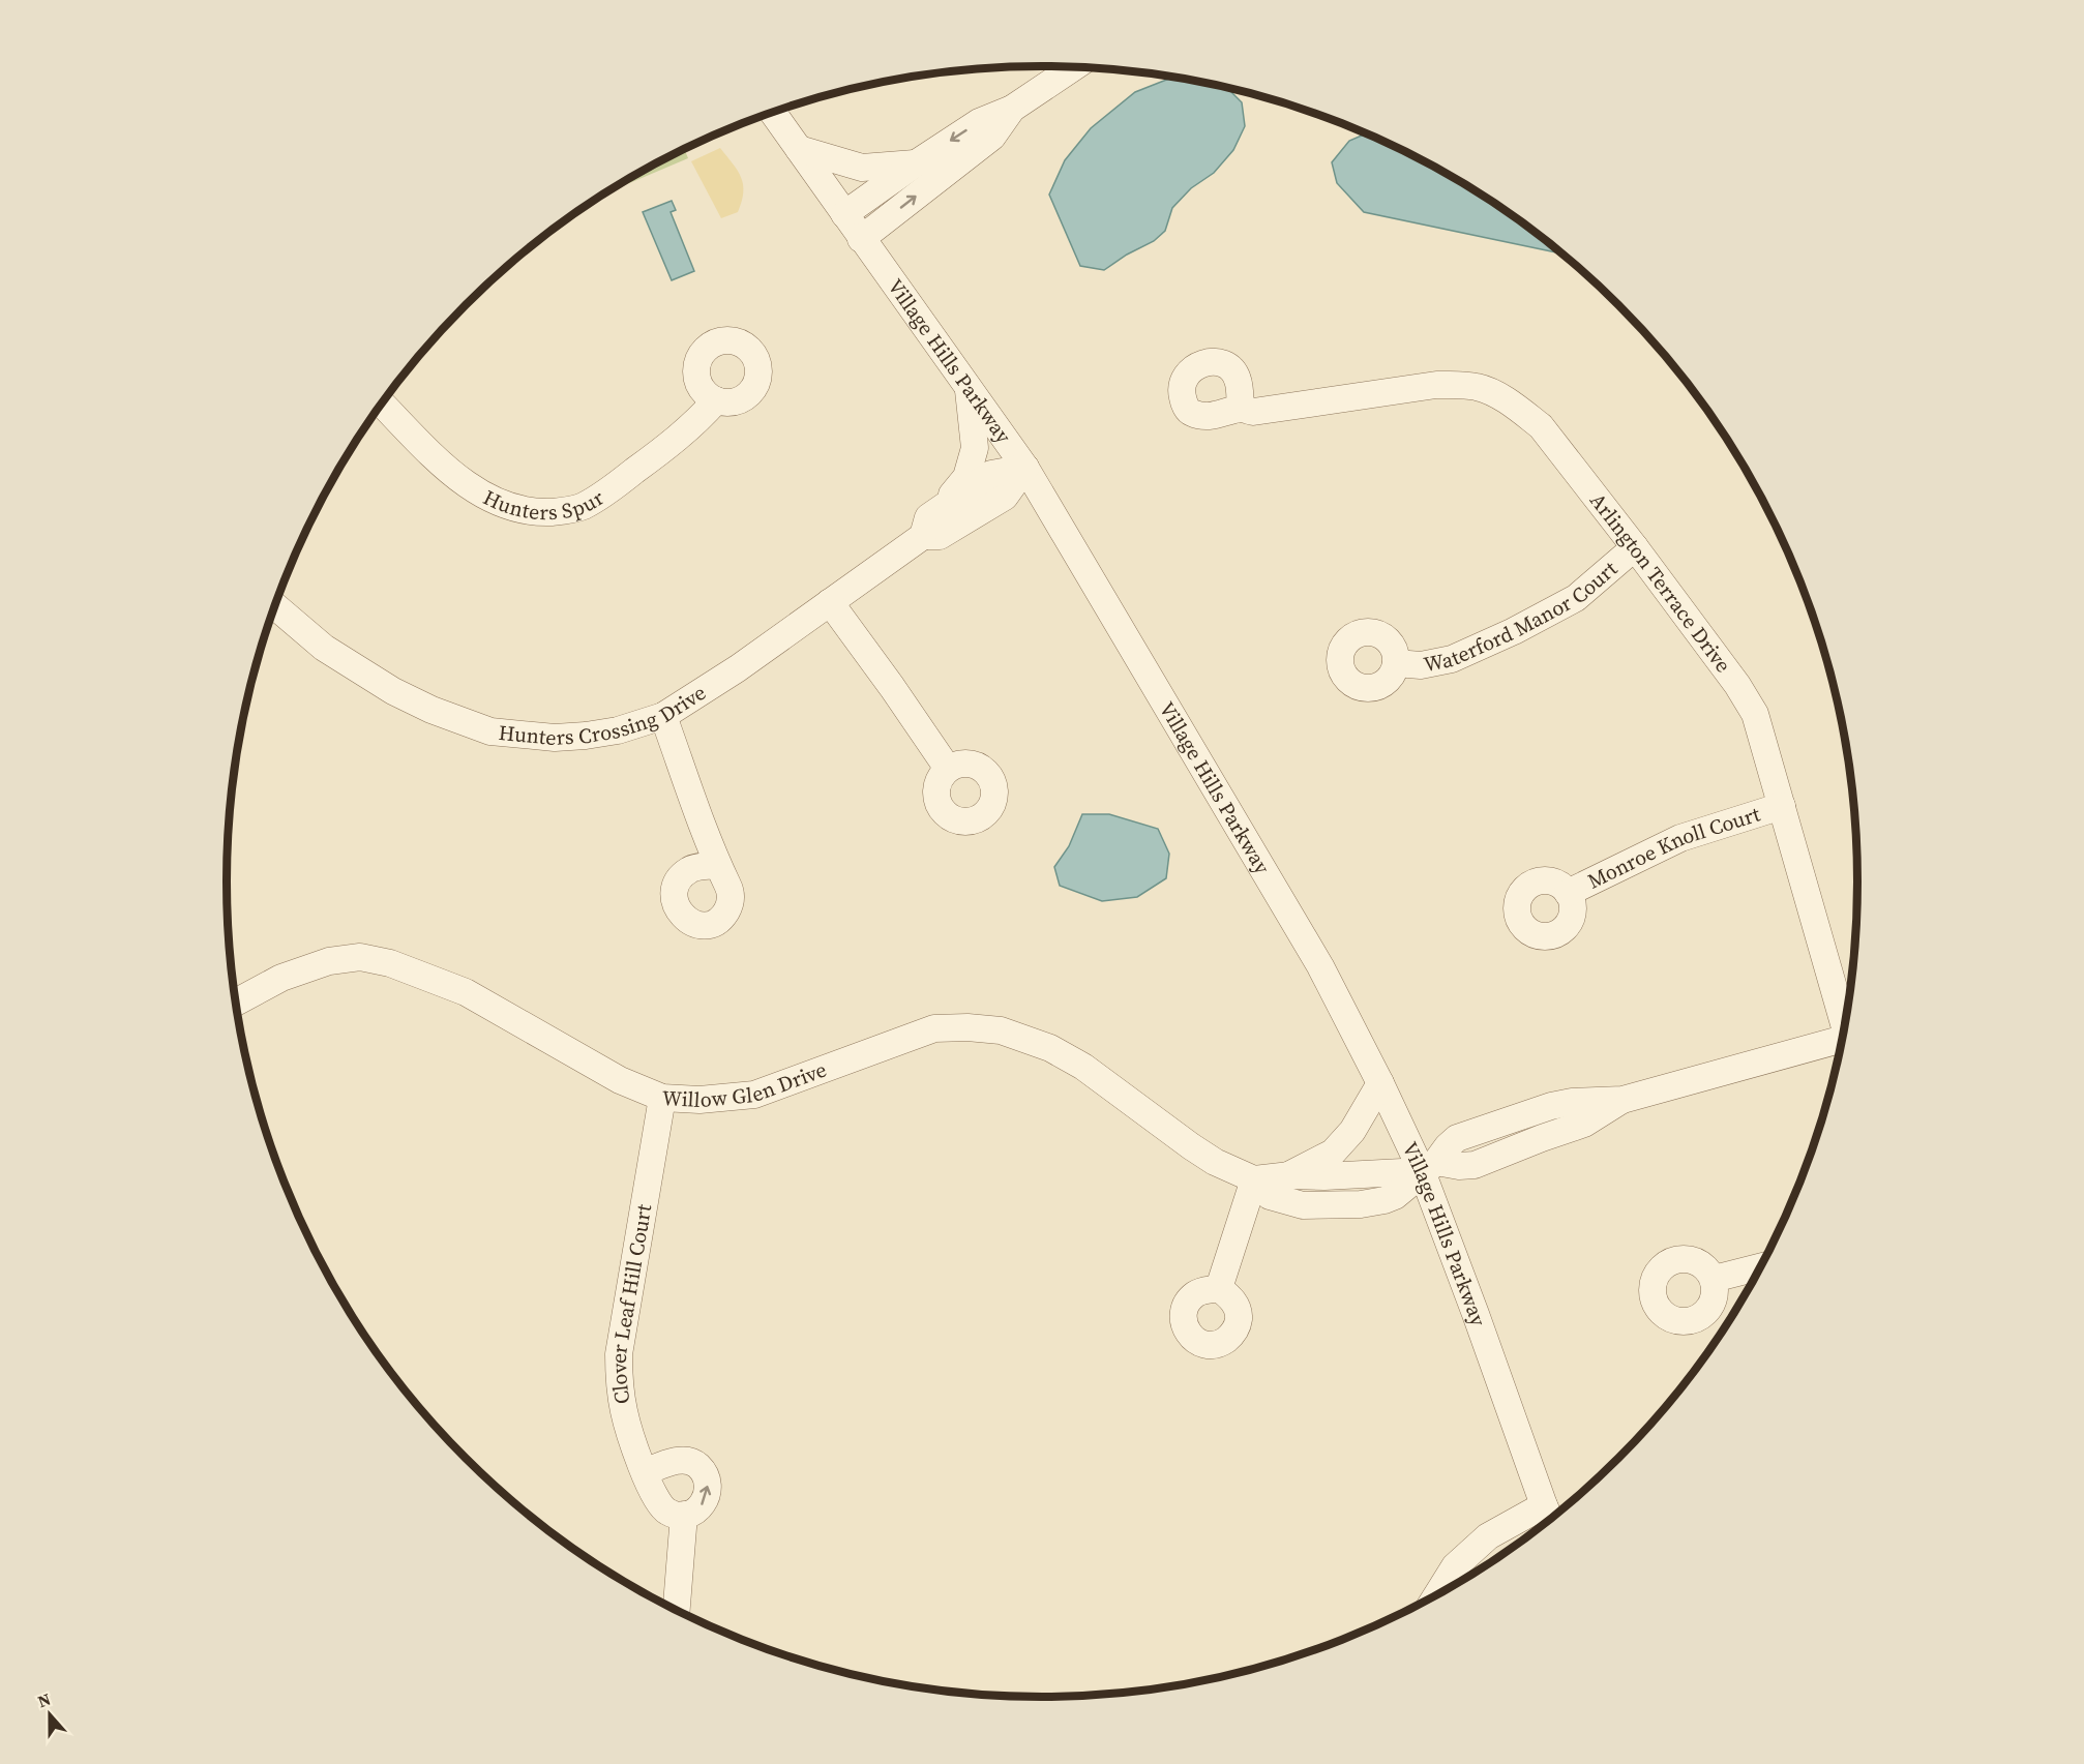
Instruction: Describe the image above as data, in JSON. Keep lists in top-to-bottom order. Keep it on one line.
{"streets":{"street":["Village Hills Parkway","Hunters Spur","Arlington Terrace Drive","Waterford Manor Court","Hunters Crossing Drive","Monroe Knoll Court","Willow Glen Drive","Clover Leaf Hill Court"]},"crossings":[["Village Hills Parkway","Hunters Crossing Drive"],["Village Hills Parkway","Willow Glen Drive"],["Arlington Terrace Drive","Waterford Manor Court"],["Arlington Terrace Drive","Monroe Knoll Court"],["Willow Glen Drive","Clover Leaf Hill Court"]],"north":"top"}
